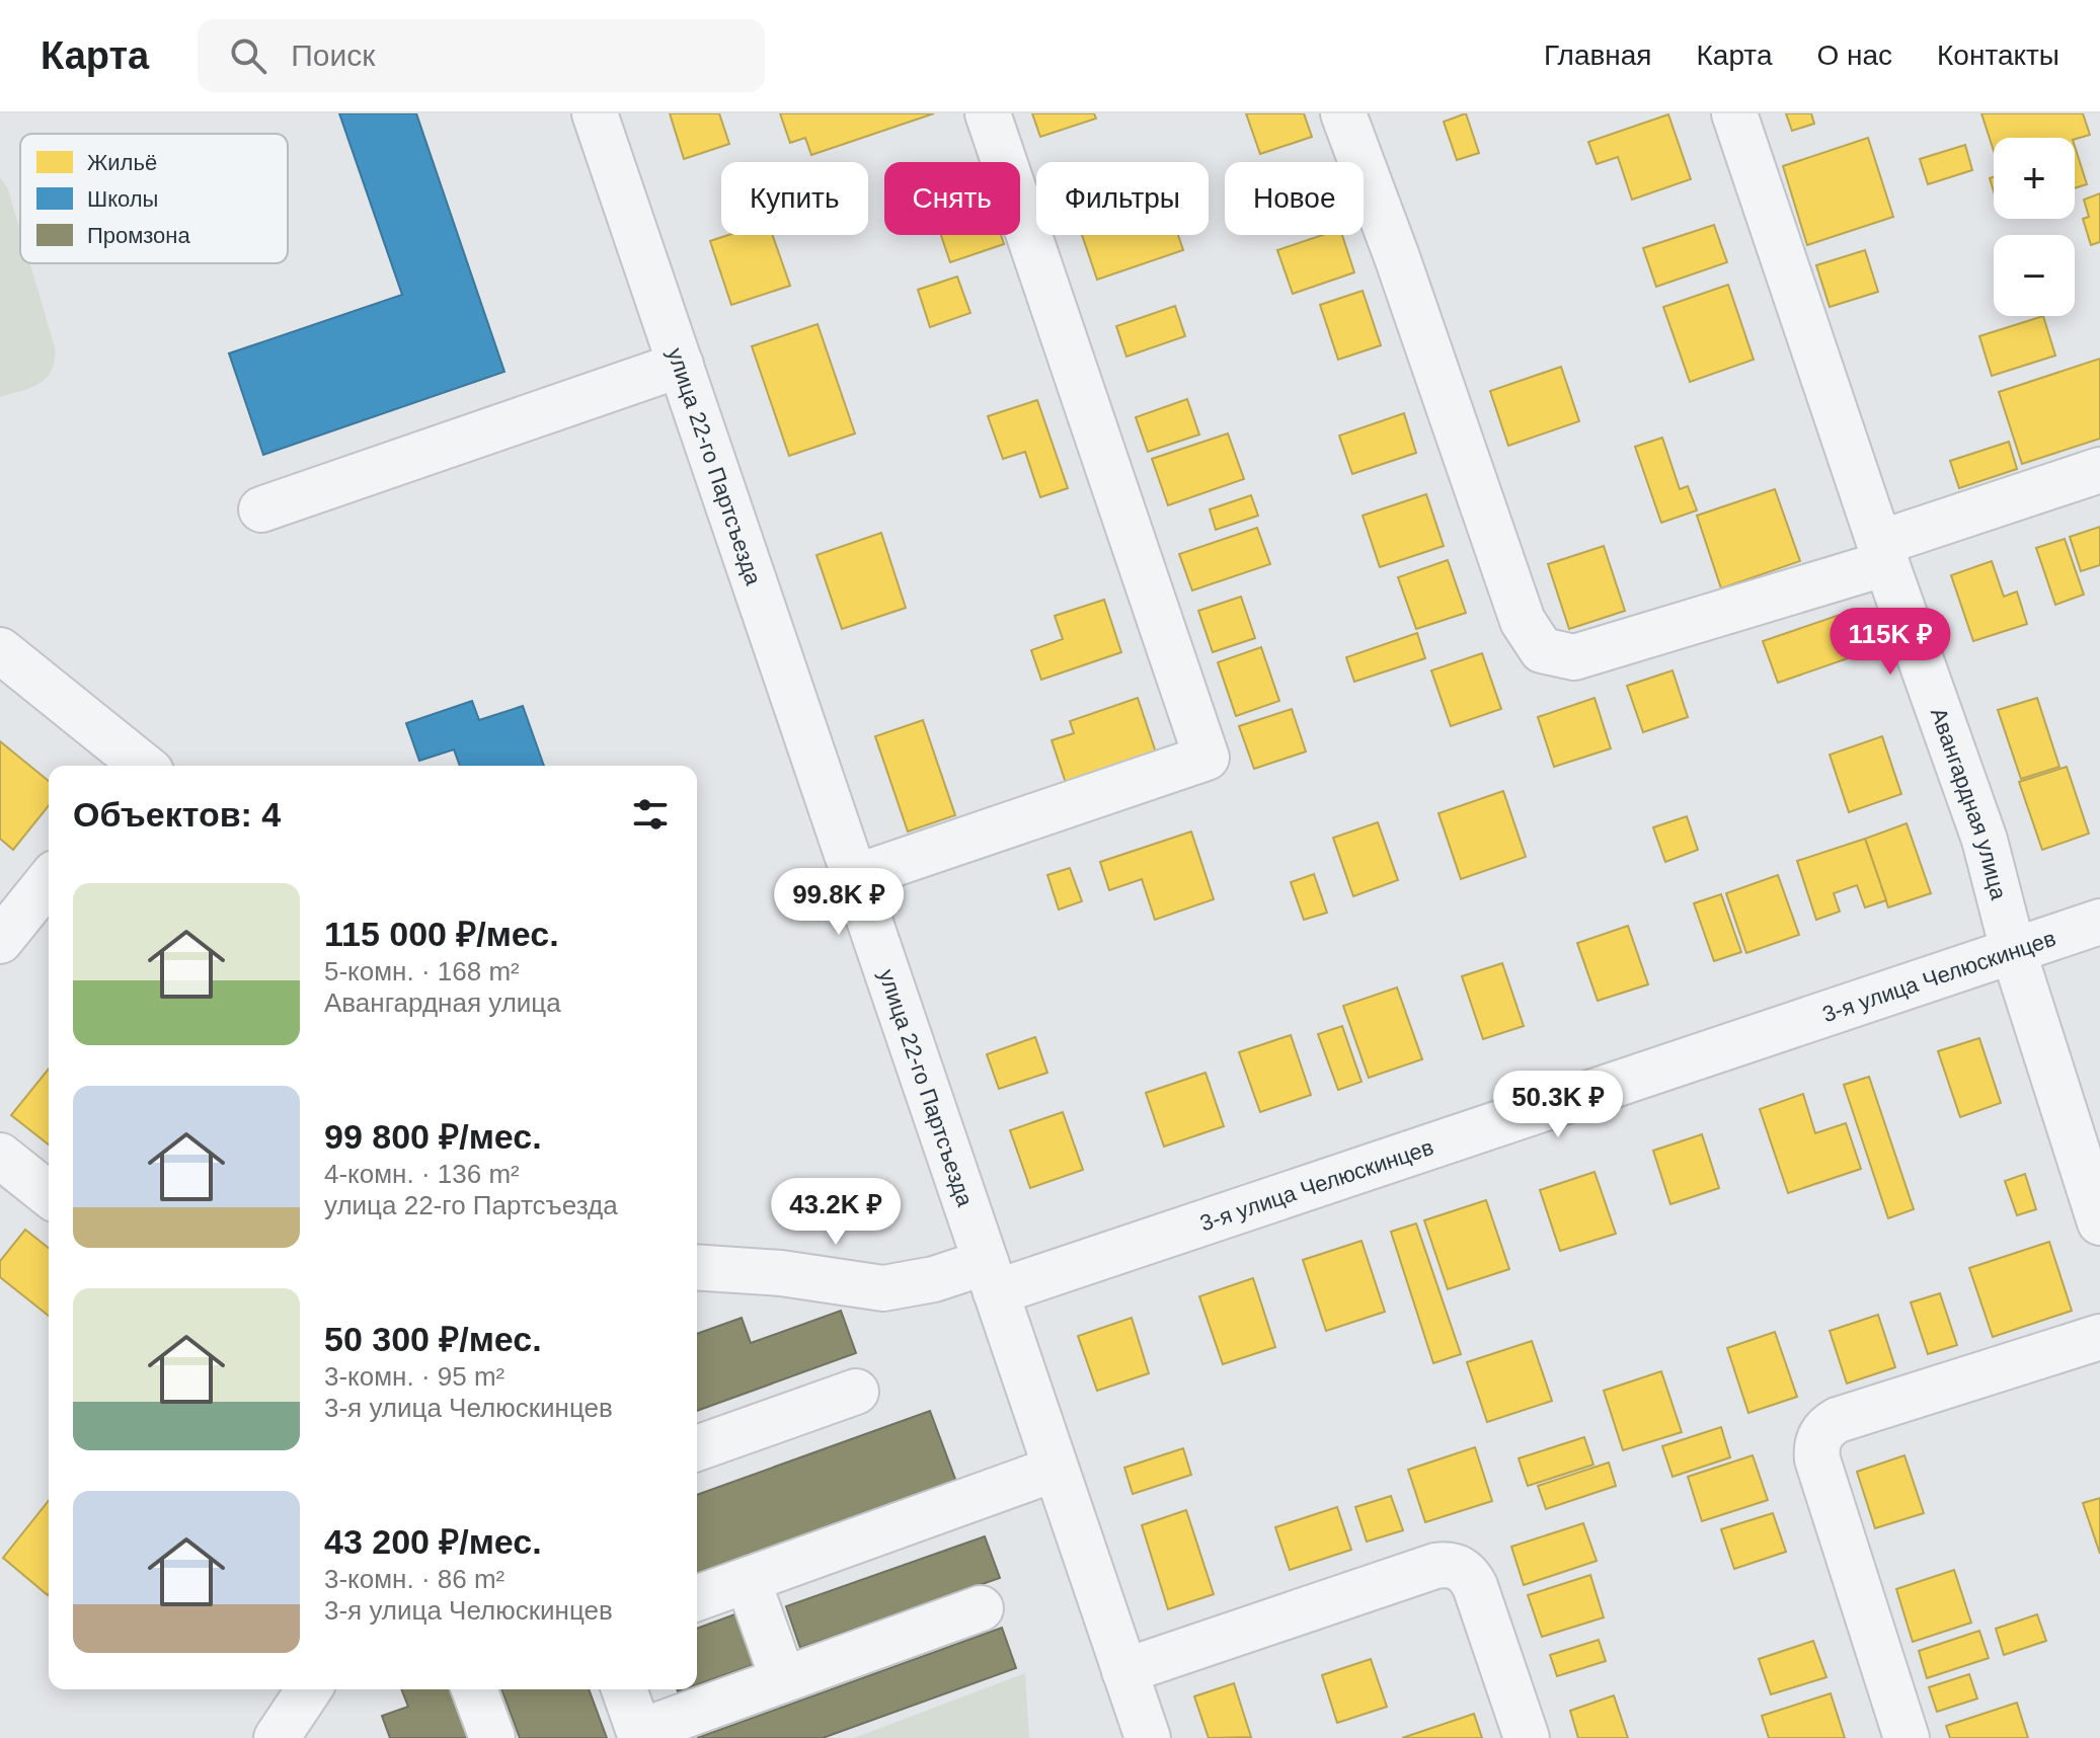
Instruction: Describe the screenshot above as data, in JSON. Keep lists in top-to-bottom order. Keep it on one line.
{"streets":{"street":["улица 22-го Партсъезда","Авангардная улица","3-я улица Челюскинцев"]},"crossings":[["улица 22-го Партсъезда","3-я улица Челюскинцев"],["Авангардная улица","3-я улица Челюскинцев"]],"legend":["Жильё","Школы","Промзона"],"page":{"header":"Карта","search":"Поиск","nav":["Главная","Карта","О нас","Контакты"],"map_buttons":["+","−"],"chip":["Купить","Снять","Фильтры","Новое"],"price":["115K ₽","99.8K ₽","50.3K ₽","43.2K ₽"],"heading":"Объектов: 4","list":[{"name":"115 000 ₽/мес.","note":"5-комн. · 168 m² · Авангардная улица"},{"name":"99 800 ₽/мес.","note":"4-комн. · 136 m² · улица 22-го Партсъезда"},{"name":"50 300 ₽/мес.","note":"3-комн. · 95 m² · 3-я улица Челюскинцев"},{"name":"43 200 ₽/мес.","note":"3-комн. · 86 m² · 3-я улица Челюскинцев"}]}}
